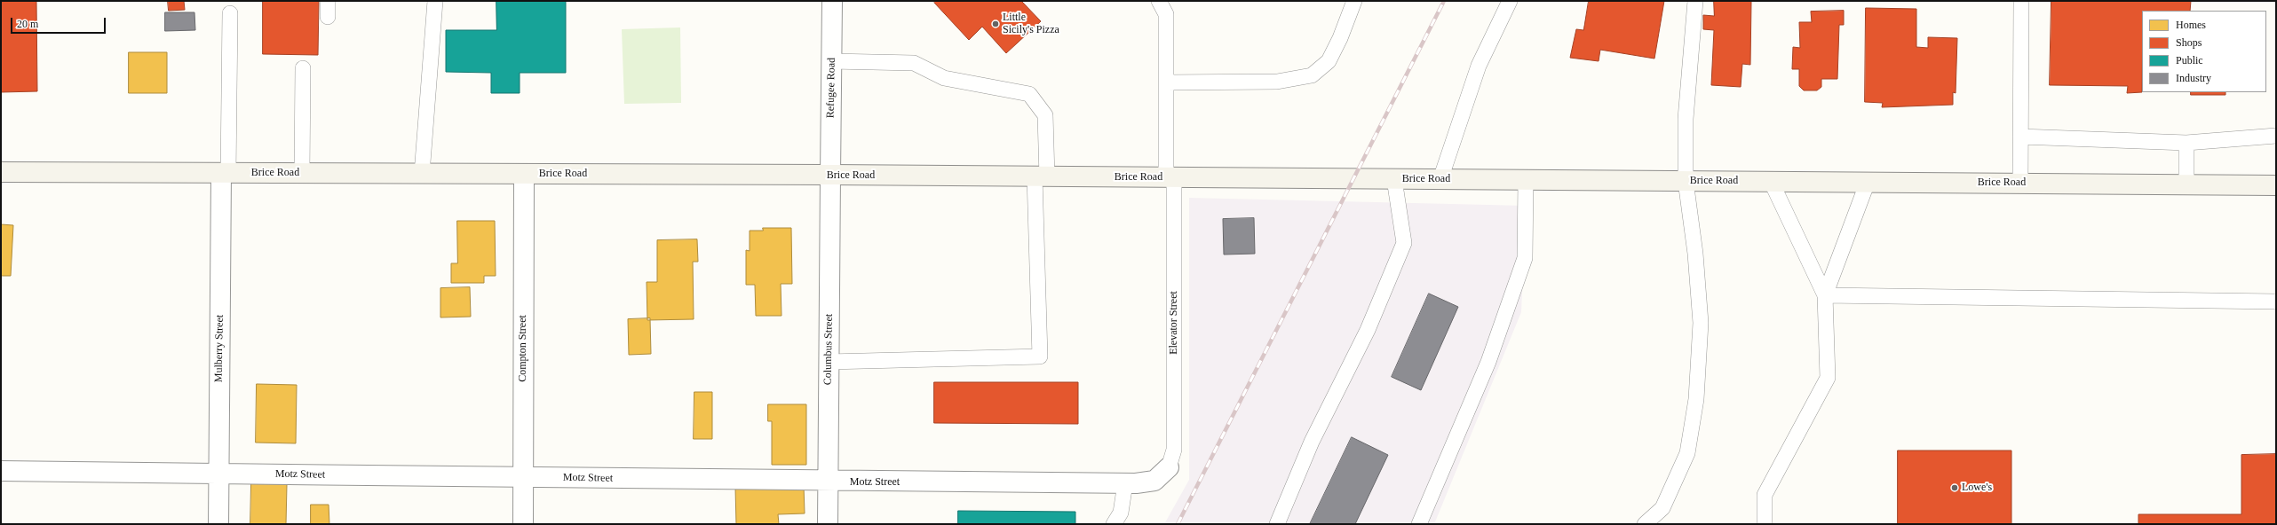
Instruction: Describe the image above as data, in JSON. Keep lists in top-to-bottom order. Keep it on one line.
{"streets":{"main road":["Brice Road"],"street":["Refugee Road","Mulberry Street","Compton Street","Columbus Street","Motz Street"],"lane":["Elevator Street"]},"crossings":[["Refugee Road","Brice Road"],["Refugee Road","Columbus Street"],["Brice Road","Elevator Street"],["Brice Road","Mulberry Street"],["Brice Road","Compton Street"],["Brice Road","Columbus Street"],["Elevator Street","Motz Street"],["Mulberry Street","Motz Street"],["Compton Street","Motz Street"],["Columbus Street","Motz Street"]],"places":["Little Sicily's Pizza","Lowe's"],"legend":["Homes","Shops","Public","Industry"],"scale_bar":"20 m"}
